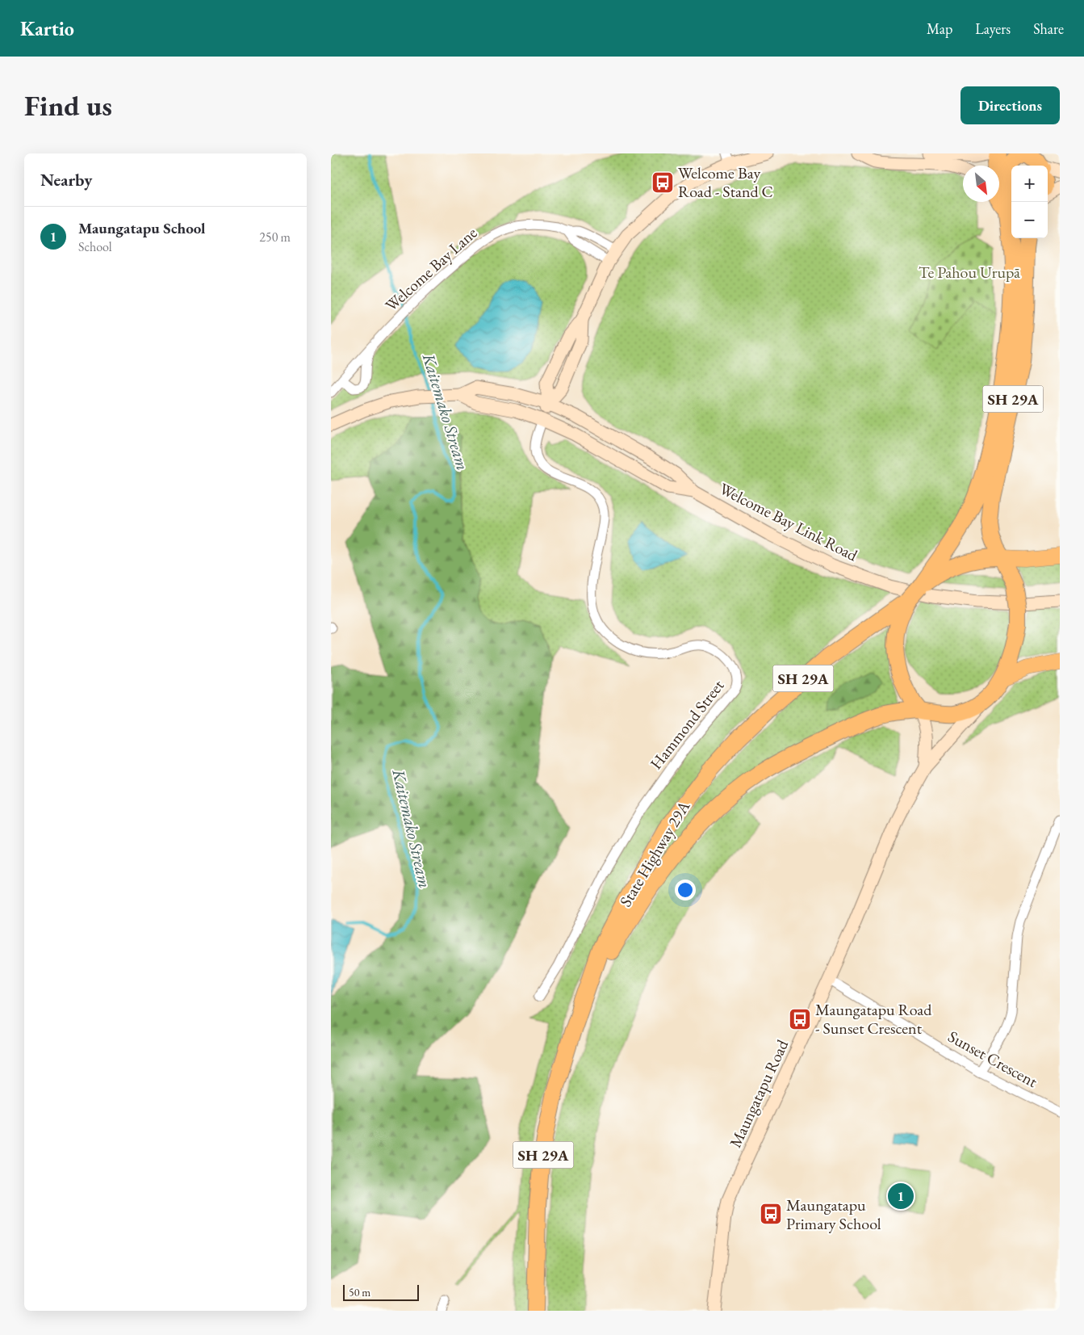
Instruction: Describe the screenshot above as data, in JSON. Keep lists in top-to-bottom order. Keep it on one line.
{"streets":{"highway":["SH 29A","State Highway 29A"],"main road":["Welcome Bay Link Road","Maungatapu Road"],"street":["Welcome Bay Lane","Hammond Street","Sunset Crescent"]},"crossings":[["SH 29A","State Highway 29A"],["SH 29A","Maungatapu Road"],["Welcome Bay Link Road","Hammond Street"],["State Highway 29A","Maungatapu Road"],["Sunset Crescent","Maungatapu Road"]],"water":["Kaitemako Stream"],"parks":["Te Pahou Urupā"],"places":{"bus stop":["Welcome Bay Road - Stand C","Maungatapu Road - Sunset Crescent","Maungatapu Primary School"]},"scale_bar":"50 m","north":"bottom right","page":{"header":"Kartio","nav":["Map","Layers","Share"],"buttons":"Directions","title":"Find us","heading":"Nearby","map_buttons":["+","−"],"list":[{"mark":"1","name":"Maungatapu School","note":"School","value":"250 m"}],"pins":"1","scale":"50 m"}}
